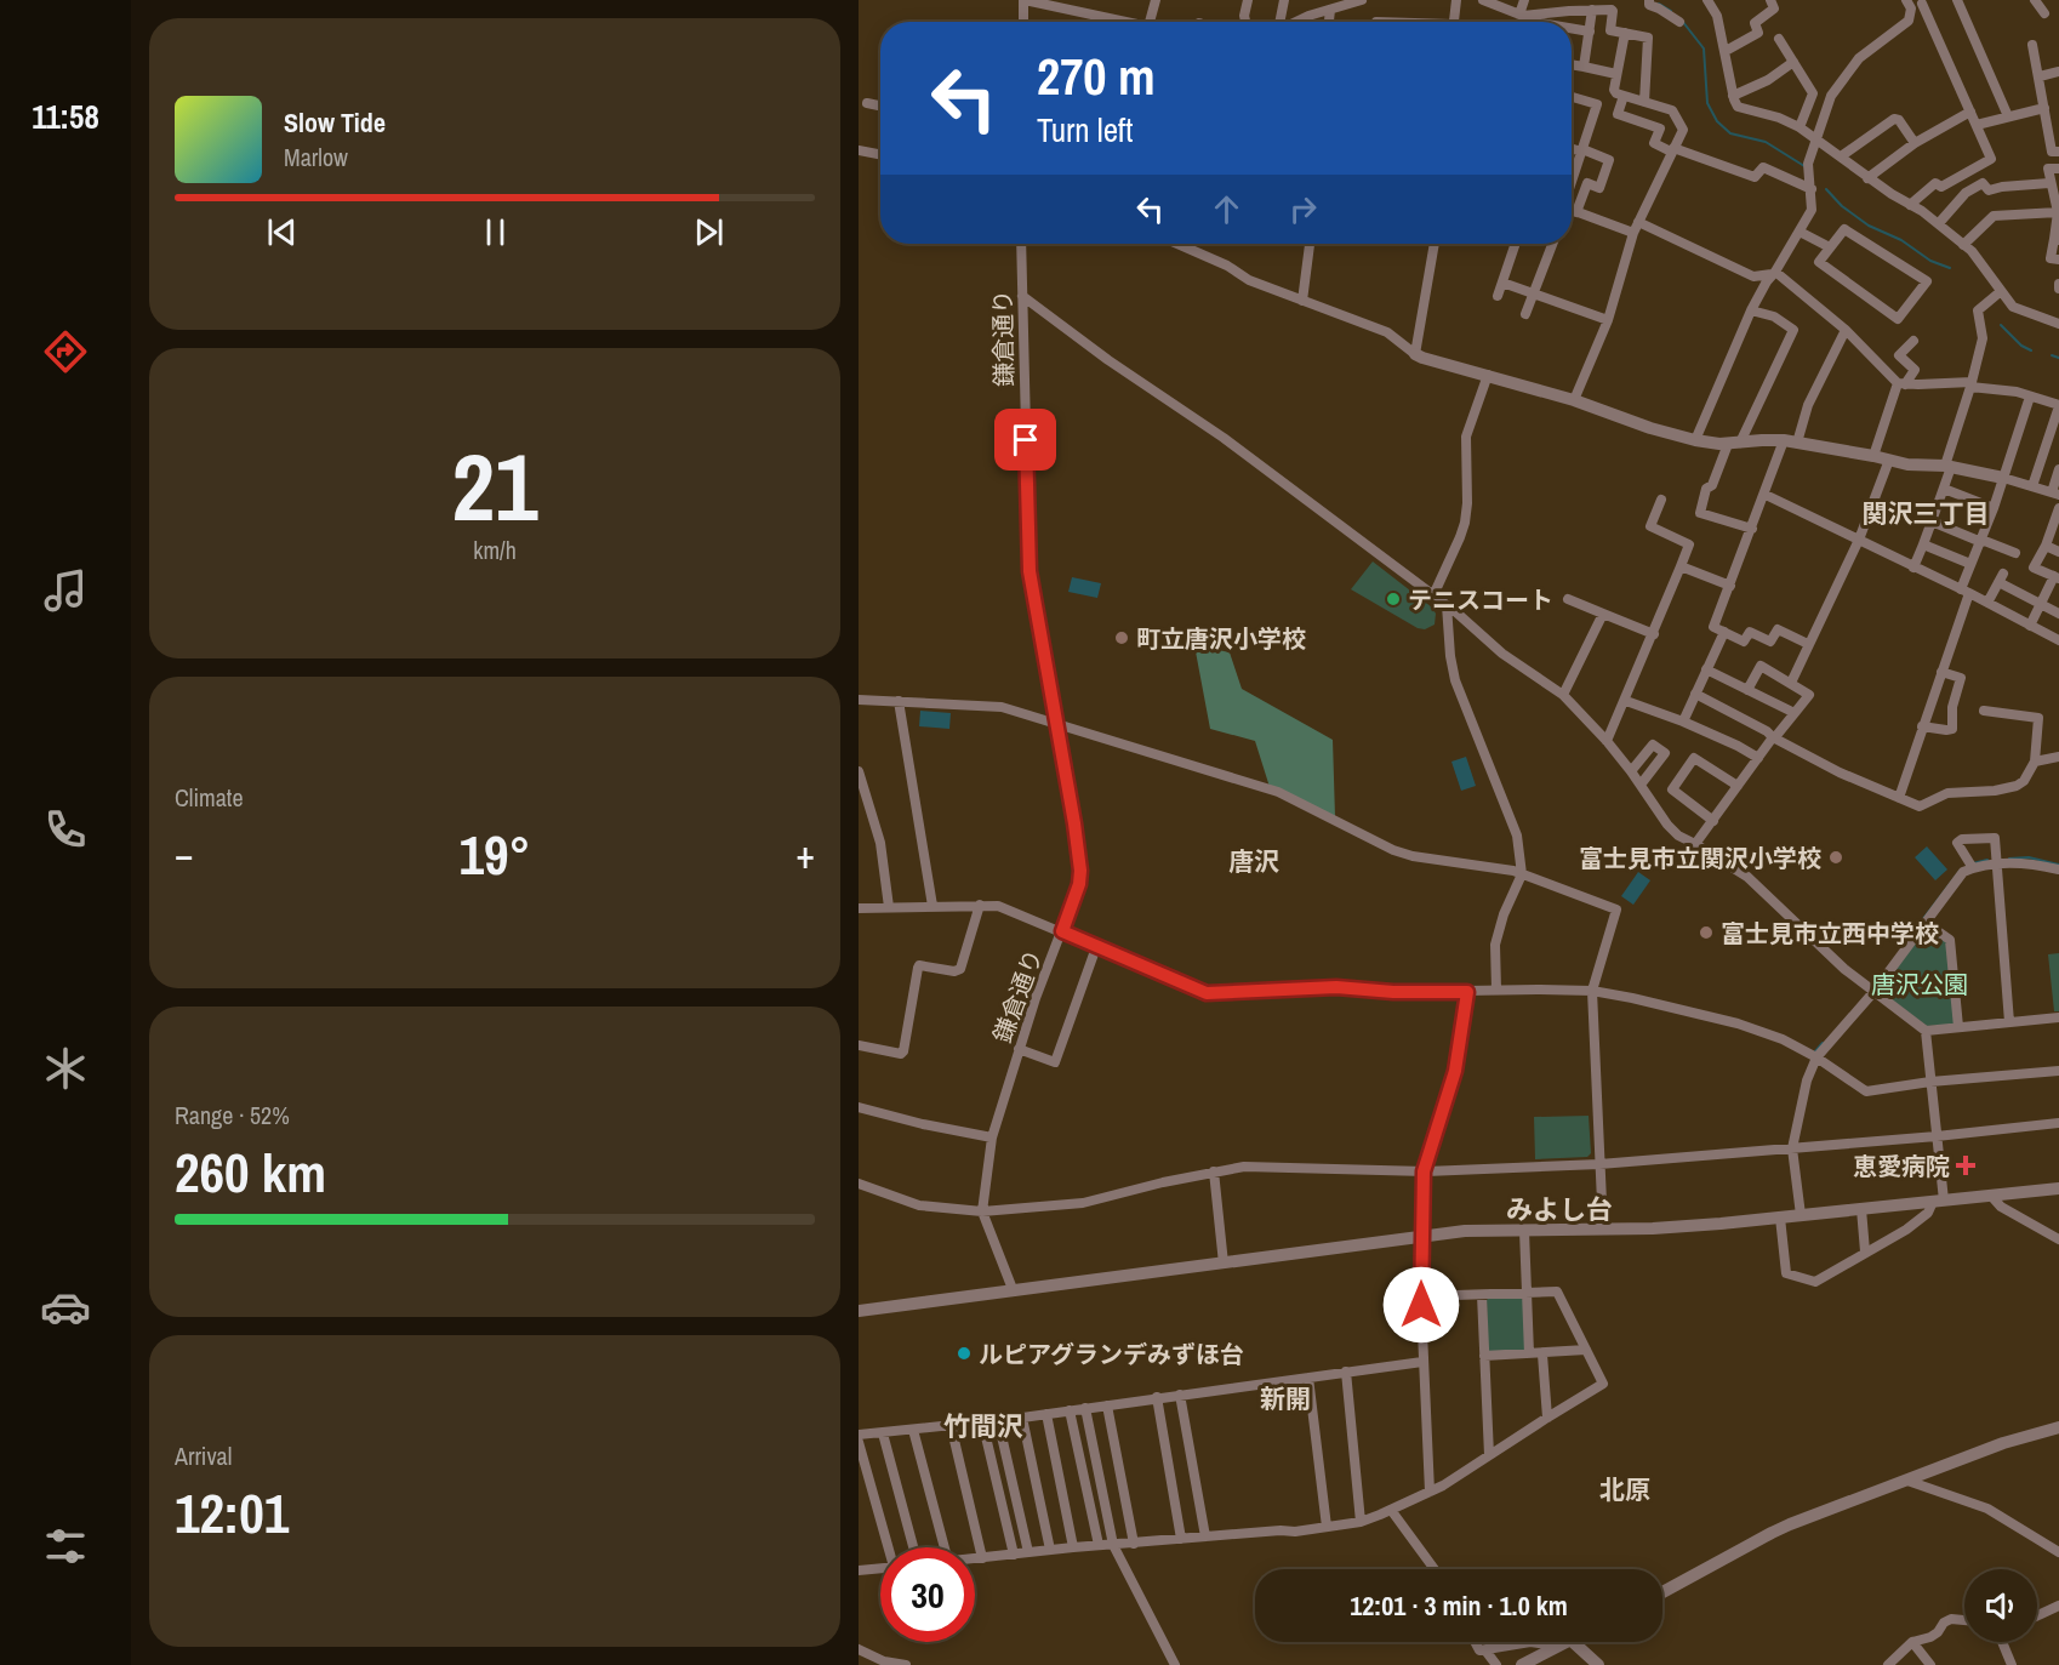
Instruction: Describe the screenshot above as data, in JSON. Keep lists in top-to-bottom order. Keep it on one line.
{"streets":{"street":["鎌倉通り"]},"districts":["関沢三丁目","唐沢","みよし台","新開","竹間沢","北原"],"parks":["唐沢公園"],"places":{"other":["テニスコート","町立唐沢小学校","富士見市立関沢小学校","富士見市立西中学校","ルピアグランデみずほ台"],"health":["恵愛病院"]},"page":{"tabs":"11:58","turn":["270 m","Turn left"],"song":["Slow Tide","Marlow"],"tile":[["21","km/h"],"Climate",["Range · 52%","260 km"],["Arrival","12:01"]],"heat":["−","19°","+"],"limit":"30","trip":"12:01 · 3 min · 1.0 km"}}
